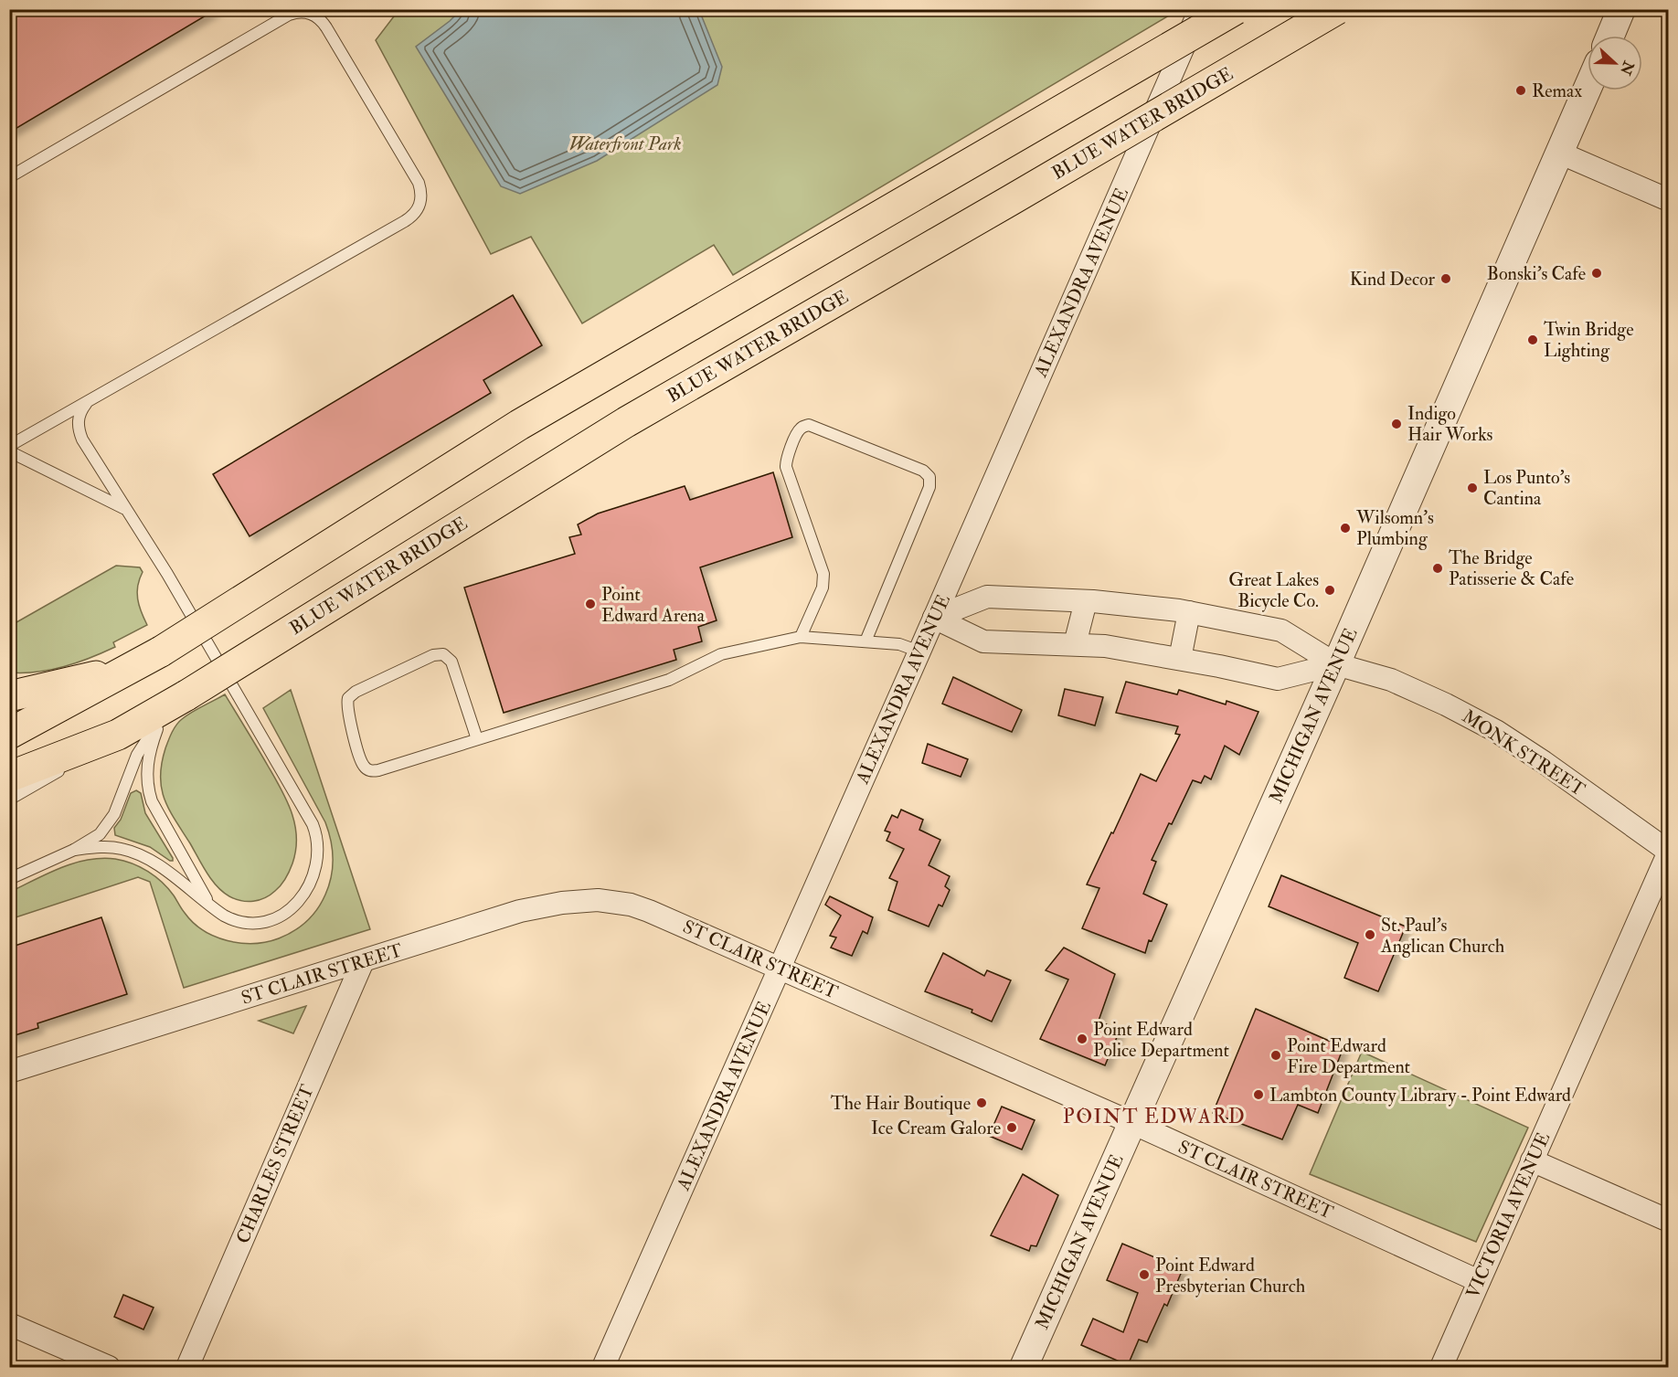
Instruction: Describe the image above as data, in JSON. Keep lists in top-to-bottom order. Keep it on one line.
{"streets":{"highway":["BLUE WATER BRIDGE"],"street":["ALEXANDRA AVENUE","MICHIGAN AVENUE","MONK STREET","ST CLAIR STREET","CHARLES STREET","VICTORIA AVENUE"]},"crossings":[["ALEXANDRA AVENUE","MONK STREET"],["ALEXANDRA AVENUE","ST CLAIR STREET"],["MICHIGAN AVENUE","MONK STREET"],["MICHIGAN AVENUE","ST CLAIR STREET"],["MONK STREET","VICTORIA AVENUE"],["ST CLAIR STREET","CHARLES STREET"],["ST CLAIR STREET","VICTORIA AVENUE"]],"districts":["POINT EDWARD"],"parks":["Waterfront Park"],"places":["Remax","Bonski's Cafe","Kind Decor","Twin Bridge Lighting","Indigo Hair Works","Los Punto's Cantina","Wilsomn's Plumbing","The Bridge Patisserie & Cafe","Great Lakes Bicycle Co.","Point Edward Arena","St. Paul's Anglican Church","Point Edward Police Department","Point Edward Fire Department","Lambton County Library - Point Edward","The Hair Boutique","Ice Cream Galore","Point Edward Presbyterian Church"],"north":"right"}
